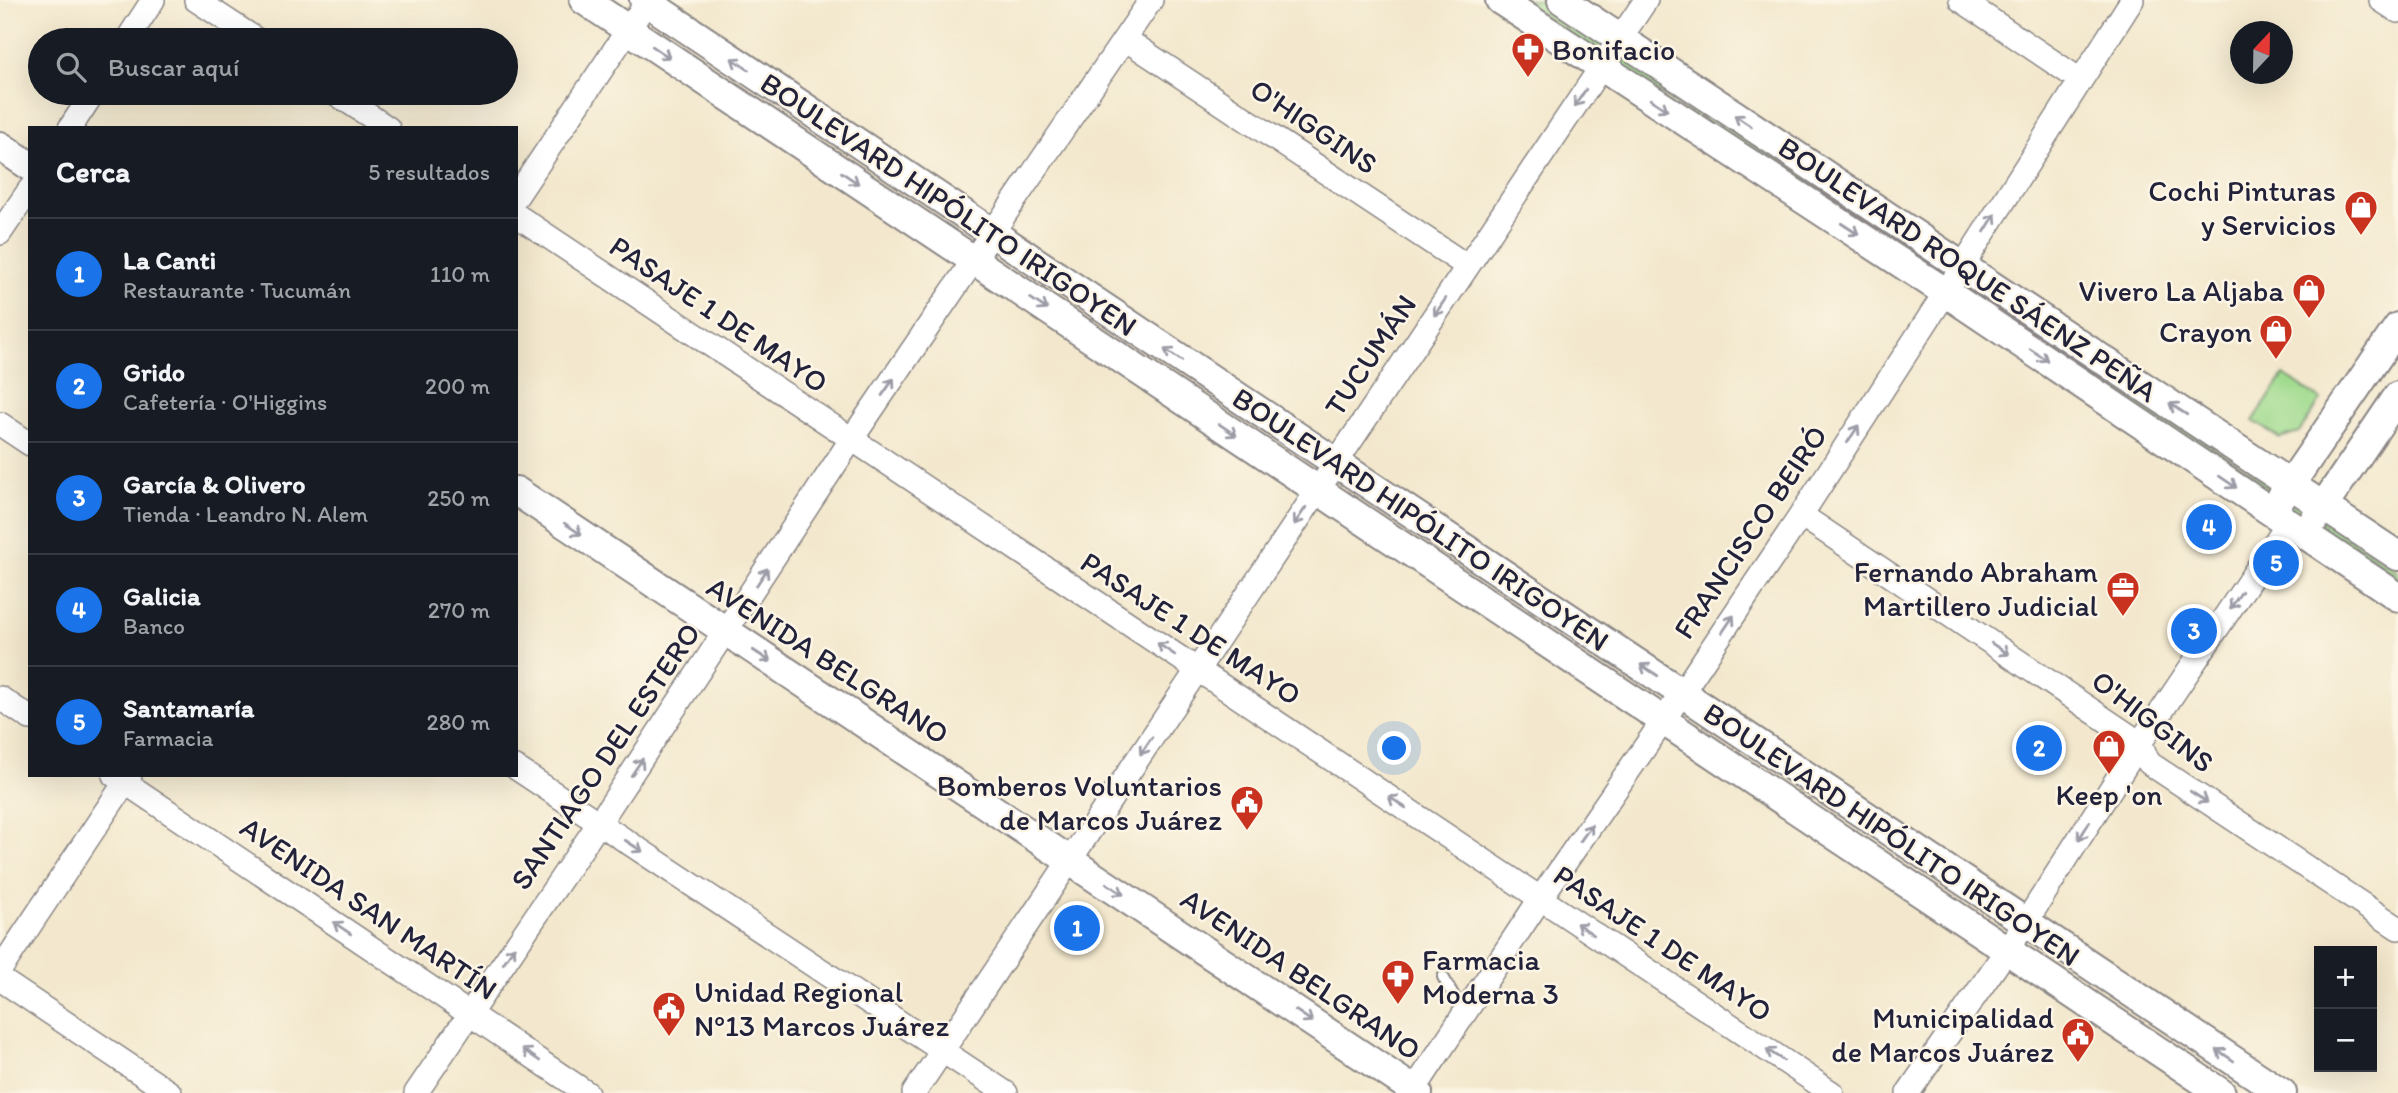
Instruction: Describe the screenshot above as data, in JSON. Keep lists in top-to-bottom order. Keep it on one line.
{"streets":{"street":["O'HIGGINS","BOULEVARD HIPÓLITO IRIGOYEN","BOULEVARD ROQUE SÁENZ PEÑA","PASAJE 1 DE MAYO","TUCUMÁN","FRANCISCO BEIRÓ","AVENIDA BELGRANO","SANTIAGO DEL ESTERO","AVENIDA SAN MARTÍN"]},"crossings":[["O'HIGGINS","TUCUMÁN"],["O'HIGGINS","FRANCISCO BEIRÓ"],["O'HIGGINS","SANTIAGO DEL ESTERO"],["BOULEVARD HIPÓLITO IRIGOYEN","TUCUMÁN"],["BOULEVARD HIPÓLITO IRIGOYEN","FRANCISCO BEIRÓ"],["BOULEVARD HIPÓLITO IRIGOYEN","SANTIAGO DEL ESTERO"],["BOULEVARD ROQUE SÁENZ PEÑA","TUCUMÁN"],["BOULEVARD ROQUE SÁENZ PEÑA","FRANCISCO BEIRÓ"],["PASAJE 1 DE MAYO","TUCUMÁN"],["PASAJE 1 DE MAYO","FRANCISCO BEIRÓ"],["PASAJE 1 DE MAYO","SANTIAGO DEL ESTERO"],["TUCUMÁN","AVENIDA BELGRANO"],["FRANCISCO BEIRÓ","AVENIDA BELGRANO"],["AVENIDA BELGRANO","SANTIAGO DEL ESTERO"],["SANTIAGO DEL ESTERO","AVENIDA SAN MARTÍN"]],"one_way":["O'HIGGINS","PASAJE 1 DE MAYO","TUCUMÁN","FRANCISCO BEIRÓ","SANTIAGO DEL ESTERO","AVENIDA SAN MARTÍN"],"places":{"pharmacy":["Bonifacio","Farmacia Moderna 3"],"shop":["Cochi Pinturas y Servicios","Vivero La Aljaba","Crayon","Keep 'on"],"office":["Fernando Abraham Martillero Judicial"],"public building":["Bomberos Voluntarios de Marcos Juárez","Unidad Regional Nº13 Marcos Juárez","Municipalidad de Marcos Juárez"]},"north":"top","page":{"search":"Buscar aquí","heading":["Cerca","5 resultados"],"list":[{"mark":"1","name":"La Canti","note":"Restaurante · Tucumán","value":"110 m"},{"mark":"2","name":"Grido","note":"Cafetería · O'Higgins","value":"200 m"},{"mark":"3","name":"García & Olivero","note":"Tienda · Leandro N. Alem","value":"250 m"},{"mark":"4","name":"Galicia","note":"Banco","value":"270 m"},{"mark":"5","name":"Santamaría","note":"Farmacia","value":"280 m"}],"pins":["4","5","3","2","1"],"map_buttons":["+","−"]}}
